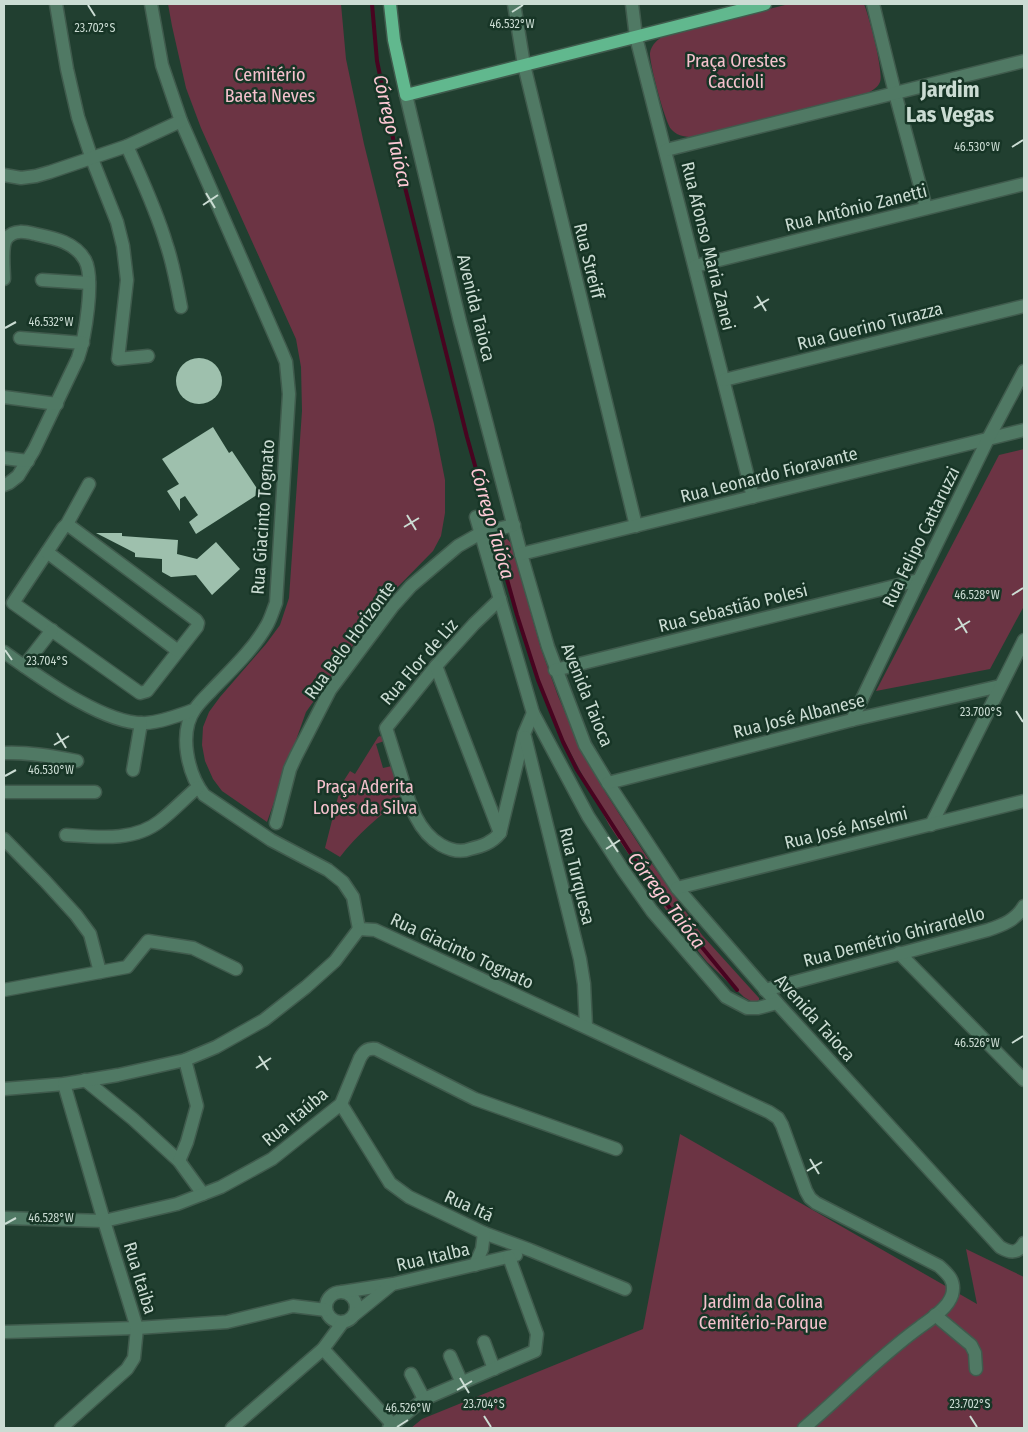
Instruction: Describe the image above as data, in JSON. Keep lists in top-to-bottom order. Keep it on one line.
{"streets":{"main road":["Avenida Taioca"],"street":["Rua Antônio Zanetti","Rua Afonso Maria Zanei","Rua Streiff","Rua Guerino Turazza","Rua Leonardo Fioravante","Rua Giacinto Tognato","Rua Felipo Cattaruzzi","Rua Sebastião Polesi","Rua Belo Horizonte","Rua Flor de Liz","Rua José Albanese","Rua José Anselmi","Rua Turquesa","Rua Demétrio Ghirardello","Rua Itaúba","Rua Itá","Rua Italba","Rua Itaiba"]},"crossings":[["Rua Antônio Zanetti","Rua Afonso Maria Zanei"],["Rua Afonso Maria Zanei","Rua Guerino Turazza"],["Rua Afonso Maria Zanei","Rua Leonardo Fioravante"],["Rua Streiff","Rua Leonardo Fioravante"],["Avenida Taioca","Rua Leonardo Fioravante"],["Avenida Taioca","Rua Sebastião Polesi"],["Avenida Taioca","Rua Belo Horizonte"],["Avenida Taioca","Rua José Albanese"],["Avenida Taioca","Rua José Anselmi"],["Avenida Taioca","Rua Demétrio Ghirardello"],["Rua Leonardo Fioravante","Rua Felipo Cattaruzzi"],["Rua Giacinto Tognato","Rua Turquesa"],["Rua Felipo Cattaruzzi","Rua Sebastião Polesi"],["Rua Felipo Cattaruzzi","Rua José Albanese"],["Rua Itaúba","Rua Itá"],["Rua Itaúba","Rua Itaiba"],["Rua Itá","Rua Italba"],["Rua Italba","Rua Itaiba"]],"districts":["Jardim Las Vegas"],"water":["Córrego Taióca"],"parks":["Praça Orestes Caccioli","Cemitério Baeta Neves","Praça Aderita Lopes da Silva","Jardim da Colina Cemitério-Parque"],"coordinates":["46.532°W","23.702°S","46.530°W","46.528°W","23.704°S","23.700°S","46.526°W"]}
